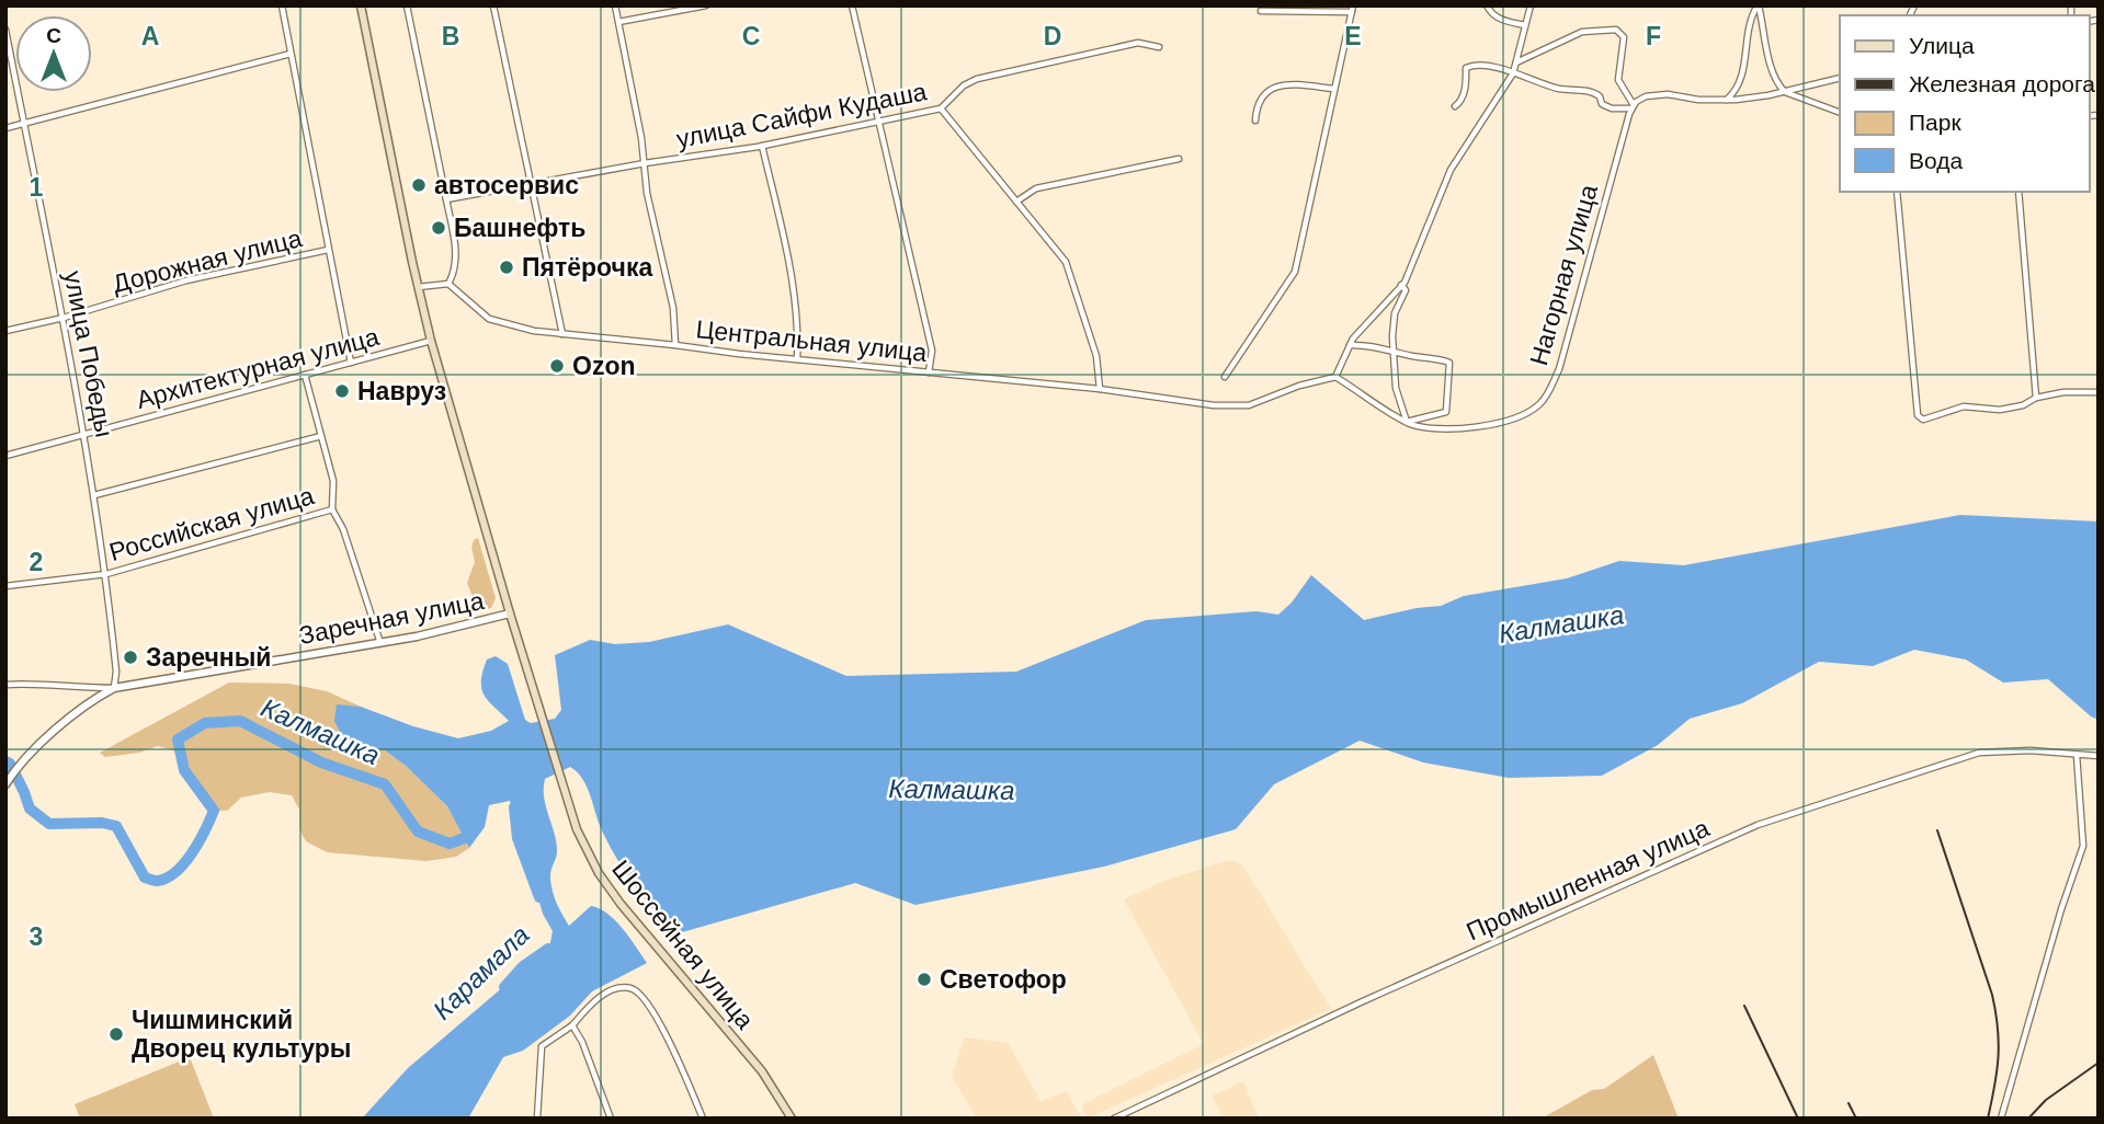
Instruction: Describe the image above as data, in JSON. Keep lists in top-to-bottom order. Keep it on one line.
{"streets":{"main road":["Шоссейная улица"],"street":["улица Сайфи Кудаша","Дорожная улица","Нагорная улица","Центральная улица","улица Победы","Архитектурная улица","Российская улица","Заречная улица","Промышленная улица"]},"crossings":[["Дорожная улица","улица Победы"],["Нагорная улица","Центральная улица"],["улица Победы","Архитектурная улица"],["улица Победы","Российская улица"],["улица Победы","Заречная улица"],["Архитектурная улица","Шоссейная улица"],["Российская улица","Заречная улица"],["Заречная улица","Шоссейная улица"]],"water":["Калмашка","Карамала"],"places":["автосервис","Башнефть","Пятёрочка","Ozon","Навруз","Заречный","Светофор","Чишминский Дворец культуры"],"legend":["Улица","Железная дорога","Парк","Вода"],"north":"top","grid":{"columns":["A","B","C","D","E","F"],"rows":["1","2","3"]}}
